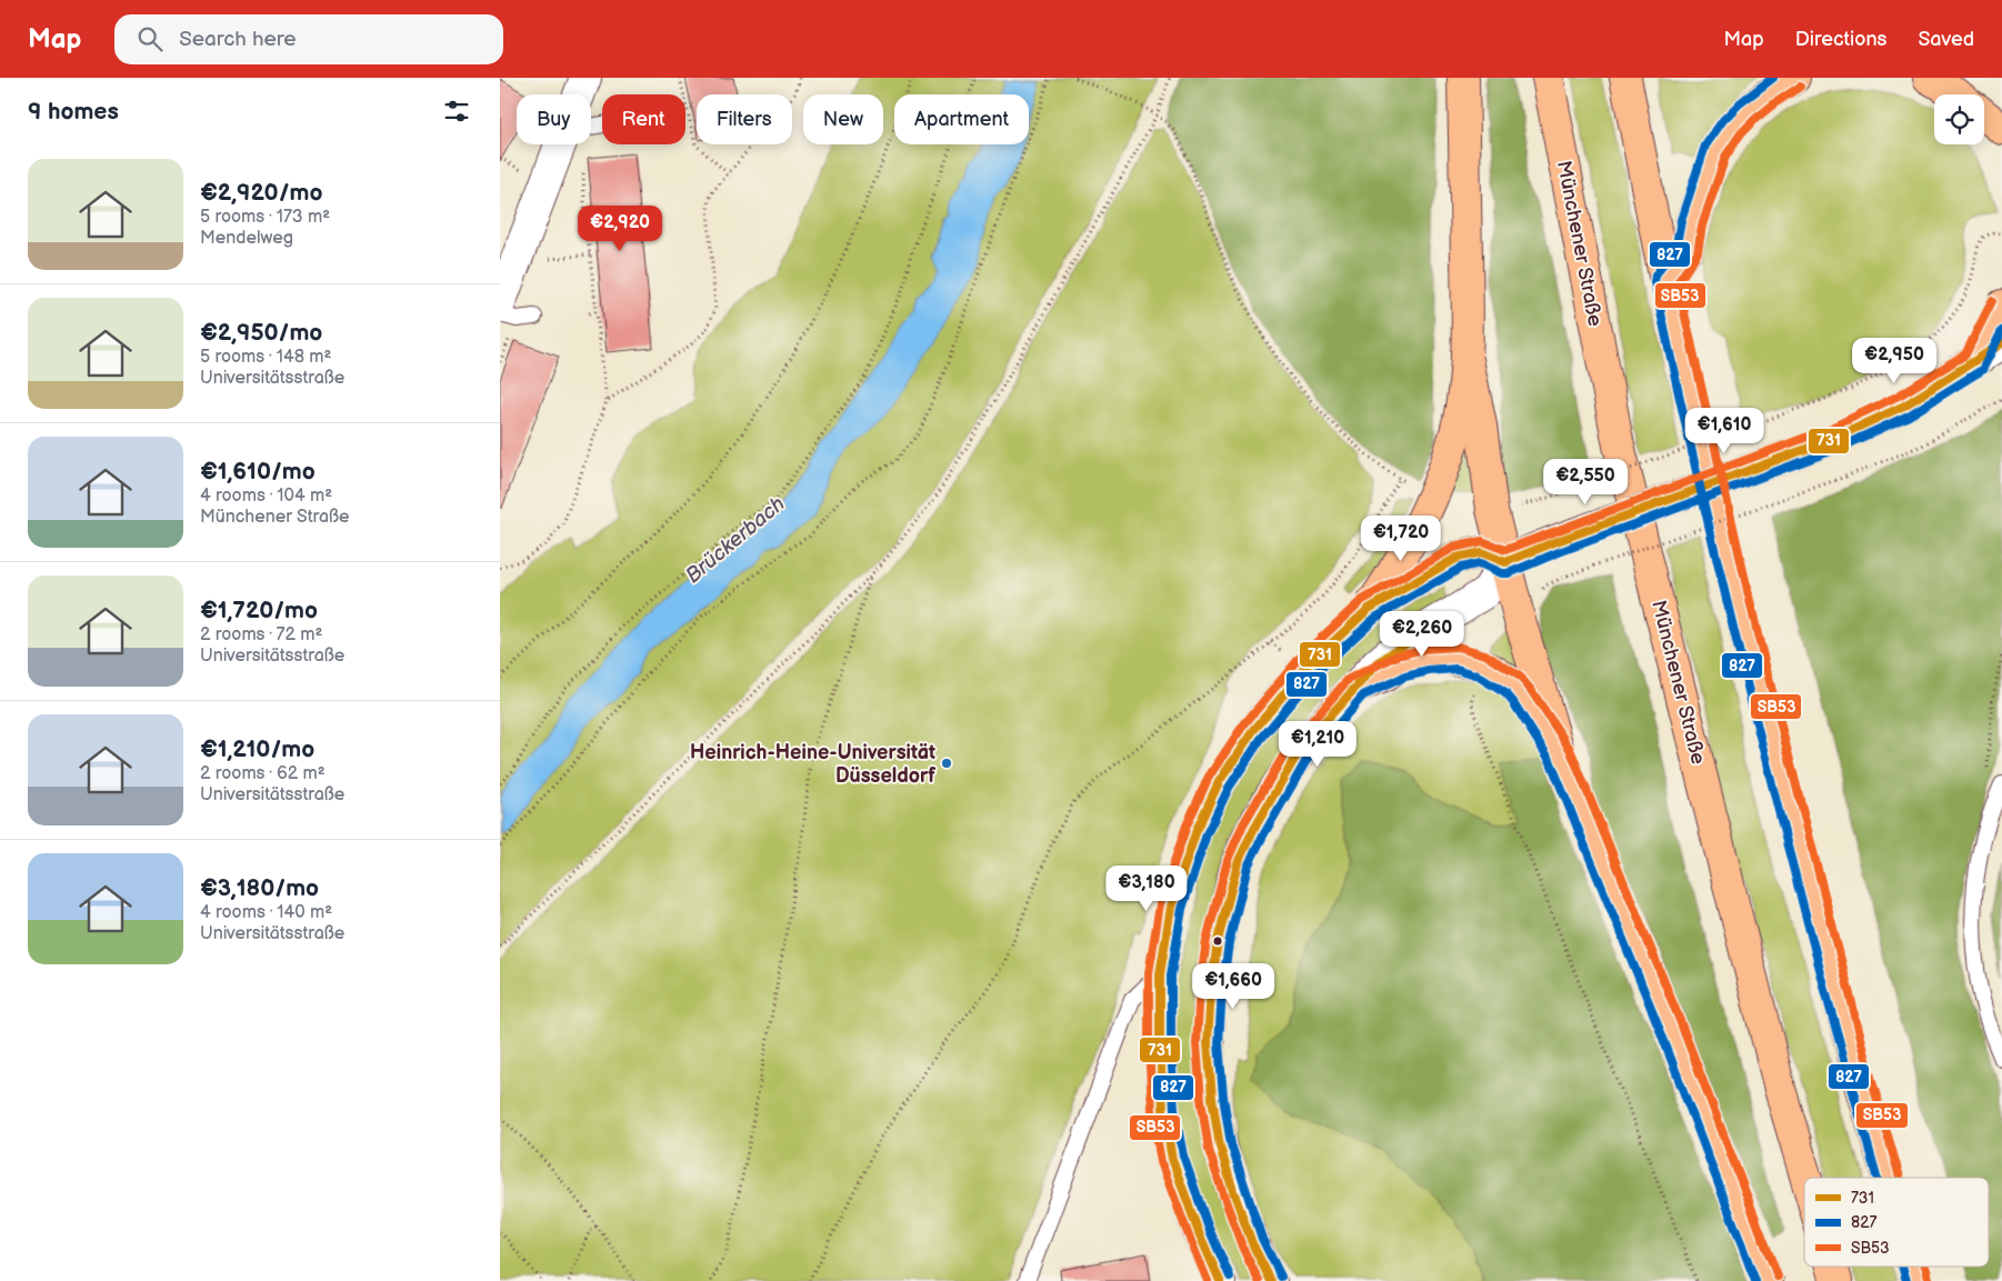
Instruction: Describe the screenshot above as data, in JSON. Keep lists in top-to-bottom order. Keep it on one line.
{"streets":{"highway":["Münchener Straße"]},"water":["Brückerbach"],"places":["Heinrich-Heine-Universität Düsseldorf"],"lines":["transit line 827","transit line SB53","transit line 731"],"legend":["731","827","SB53"],"page":{"header":"Map","search":"Search here","nav":["Map","Directions","Saved"],"heading":"9 homes","chip":["Buy","Rent","Filters","New","Apartment"],"list":[{"name":"€2,920/mo","note":"5 rooms · 173 m² · Mendelweg"},{"name":"€2,950/mo","note":"5 rooms · 148 m² · Universitätsstraße"},{"name":"€1,610/mo","note":"4 rooms · 104 m² · Münchener Straße"},{"name":"€1,720/mo","note":"2 rooms · 72 m² · Universitätsstraße"},{"name":"€1,210/mo","note":"2 rooms · 62 m² · Universitätsstraße"},{"name":"€3,180/mo","note":"4 rooms · 140 m² · Universitätsstraße"}],"price":["€2,920","€2,950","€1,610","€2,550","€1,720","€2,260","€1,210","€3,180","€1,660"]}}
